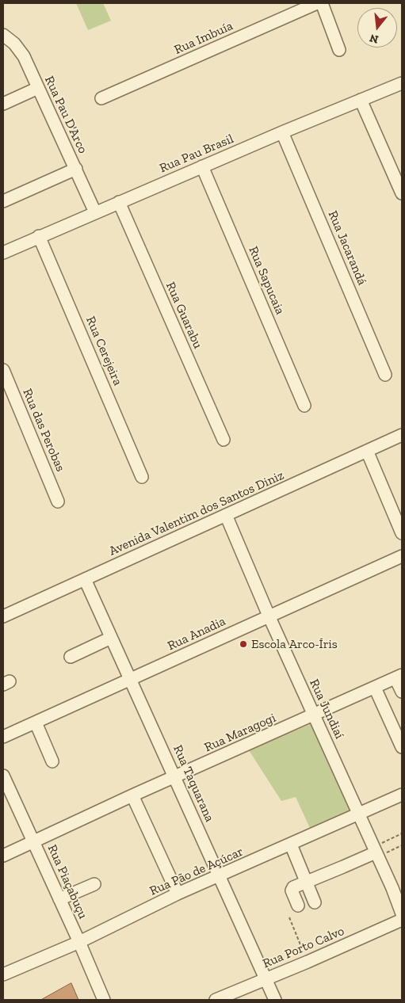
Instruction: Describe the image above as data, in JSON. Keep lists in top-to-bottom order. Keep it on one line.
{"streets":{"street":["Rua Imbuía","Rua Pau D'Arco","Rua Pau Brasil","Rua Jacarandá","Rua Sapucaia","Rua Guarabu","Rua Cerejeira","Rua das Perobas","Avenida Valentim dos Santos Diniz","Rua Anadia","Rua Jundiaí","Rua Maragogi","Rua Taquarana","Rua Pão de Açúcar","Rua Piaçabuçu","Rua Porto Calvo"]},"crossings":[["Rua Pau D'Arco","Rua Pau Brasil"],["Rua Pau Brasil","Rua Jacarandá"],["Rua Pau Brasil","Rua Sapucaia"],["Rua Pau Brasil","Rua Guarabu"],["Rua Pau Brasil","Rua Cerejeira"],["Avenida Valentim dos Santos Diniz","Rua Jundiaí"],["Avenida Valentim dos Santos Diniz","Rua Taquarana"],["Rua Anadia","Rua Jundiaí"],["Rua Anadia","Rua Taquarana"],["Rua Jundiaí","Rua Maragogi"],["Rua Jundiaí","Rua Pão de Açúcar"],["Rua Maragogi","Rua Taquarana"],["Rua Maragogi","Rua Piaçabuçu"],["Rua Taquarana","Rua Pão de Açúcar"],["Rua Taquarana","Rua Porto Calvo"],["Rua Pão de Açúcar","Rua Piaçabuçu"]],"places":["Escola Arco-Íris"],"north":"bottom"}
